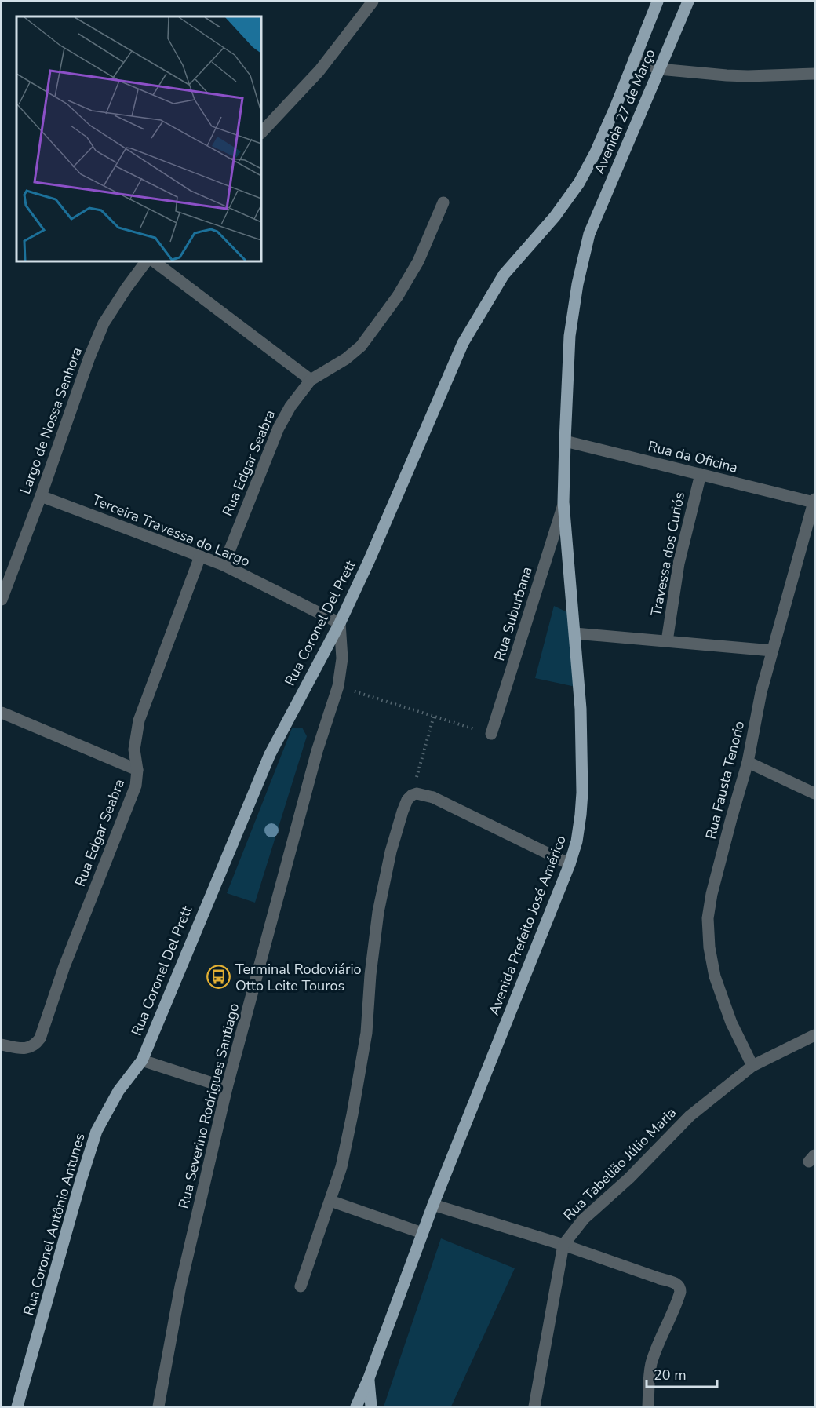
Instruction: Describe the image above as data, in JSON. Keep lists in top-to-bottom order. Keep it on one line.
{"streets":{"main road":["Avenida 27 de Março","Rua Coronel Del Prett","Avenida Prefeito José Américo","Rua Coronel Antônio Antunes"],"street":["Largo de Nossa Senhora","Rua da Oficina","Rua Edgar Seabra","Terceira Travessa do Largo","Travessa dos Curiós","Rua Suburbana","Rua Fausta Tenorio","Rua Severino Rodrigues Santiago","Rua Tabelião Júlio Maria"]},"crossings":[["Avenida 27 de Março","Rua Coronel Del Prett"],["Avenida 27 de Março","Avenida Prefeito José Américo"],["Largo de Nossa Senhora","Terceira Travessa do Largo"],["Rua da Oficina","Travessa dos Curiós"],["Rua da Oficina","Rua Fausta Tenorio"],["Rua da Oficina","Avenida Prefeito José Américo"],["Rua Edgar Seabra","Terceira Travessa do Largo"],["Terceira Travessa do Largo","Rua Coronel Del Prett"],["Terceira Travessa do Largo","Rua Severino Rodrigues Santiago"],["Rua Suburbana","Avenida Prefeito José Américo"],["Rua Coronel Del Prett","Rua Severino Rodrigues Santiago"],["Rua Coronel Del Prett","Rua Coronel Antônio Antunes"],["Rua Fausta Tenorio","Rua Tabelião Júlio Maria"]],"places":{"bus stop":["Terminal Rodoviário Otto Leite Touros"]},"scale_bar":"20 m"}
